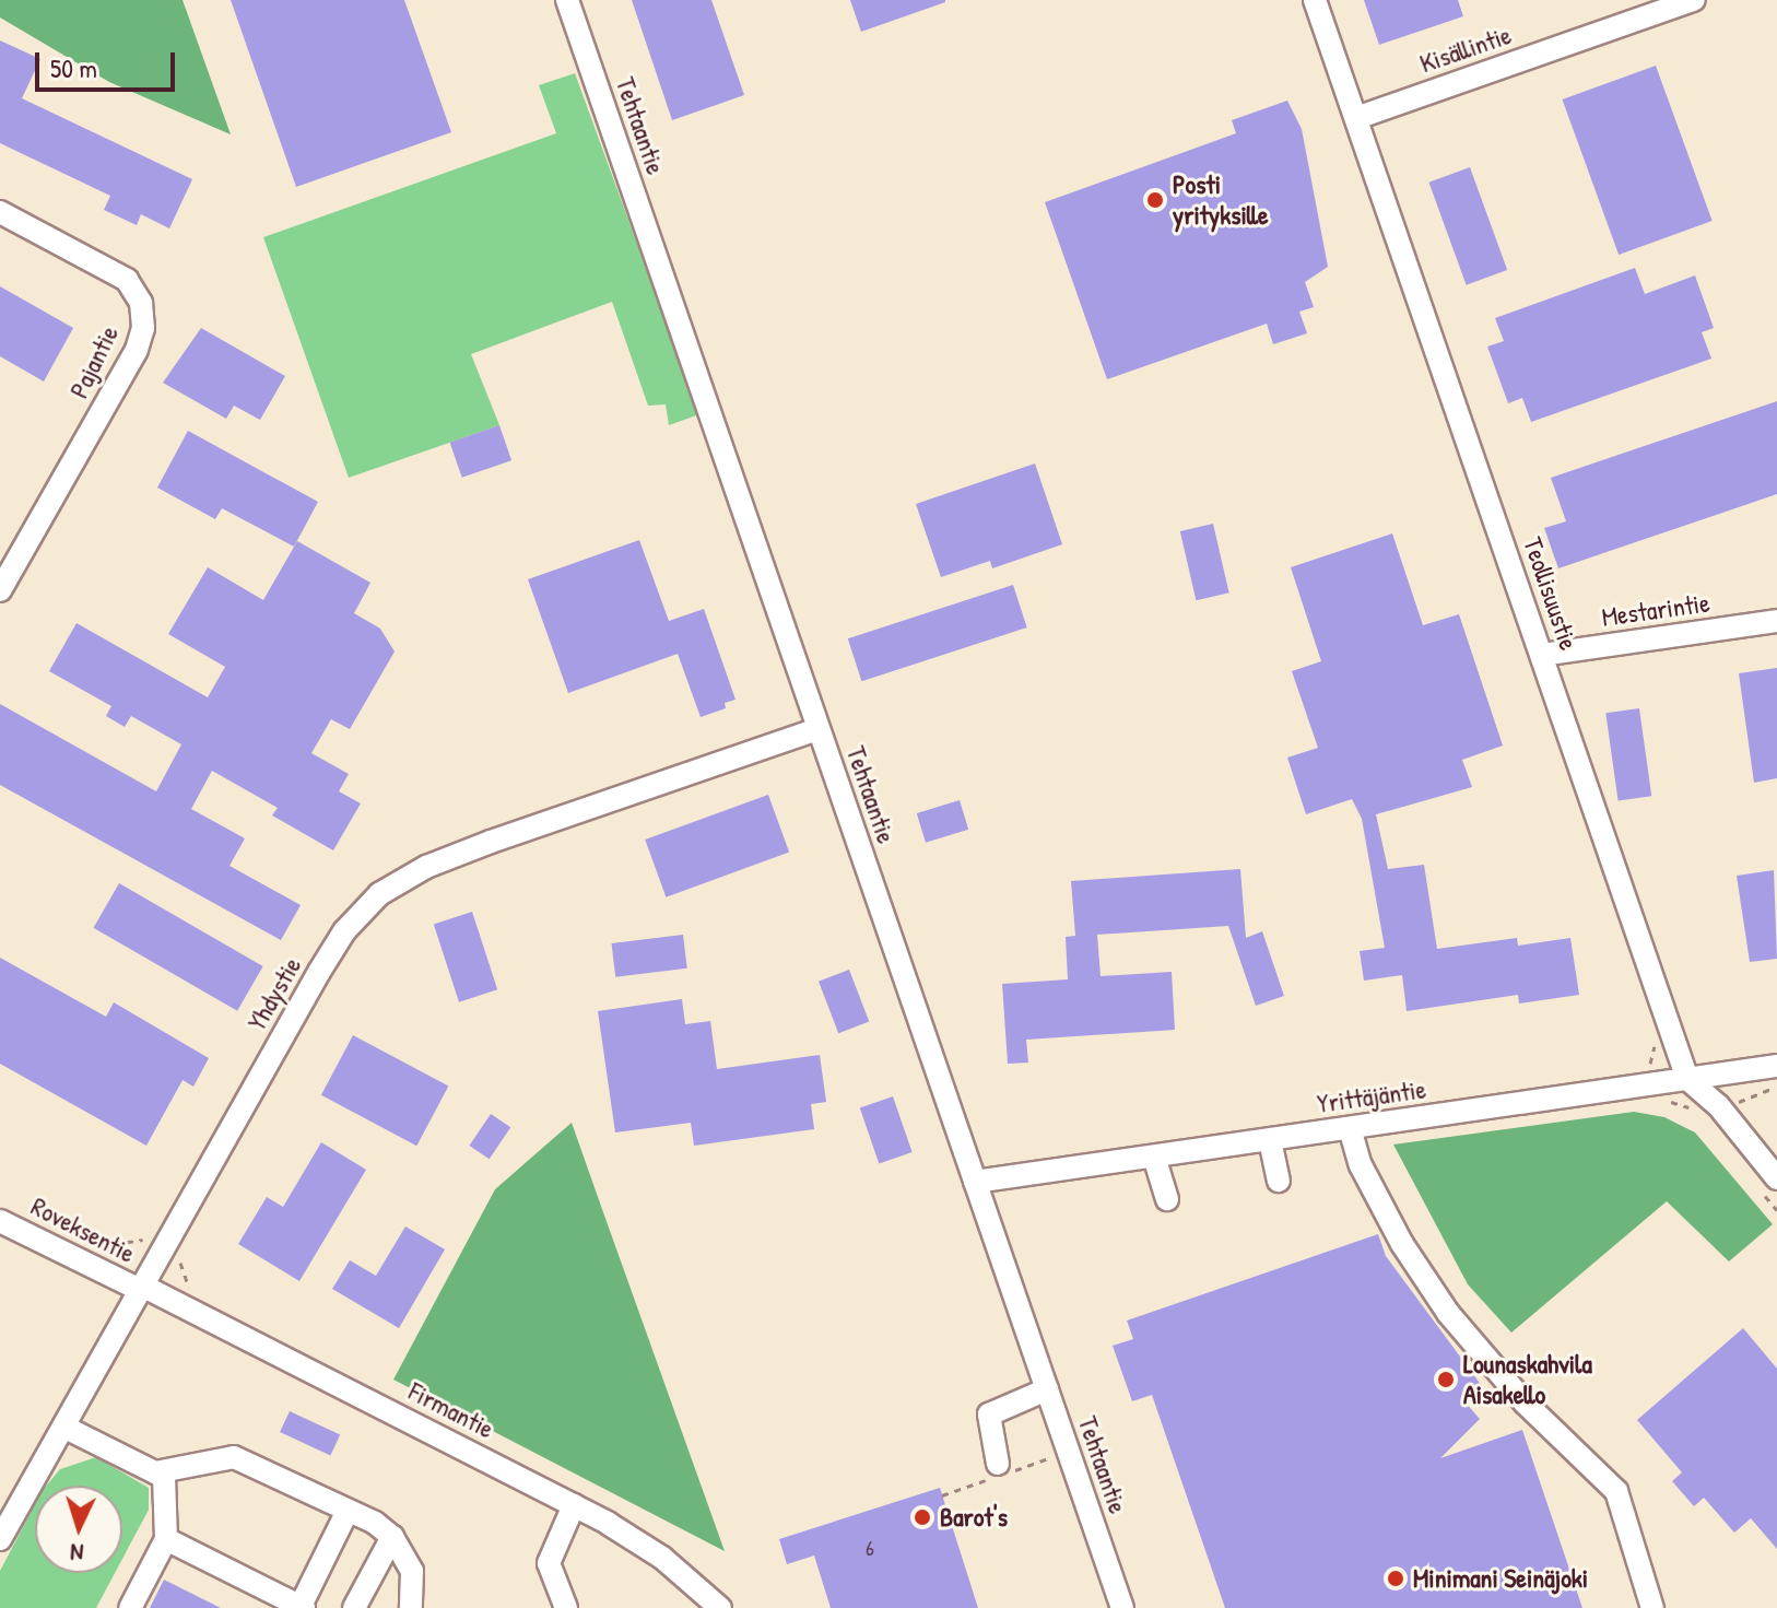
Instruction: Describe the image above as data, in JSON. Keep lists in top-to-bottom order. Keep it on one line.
{"streets":{"street":["Kisällintie","Tehtaantie","Pajantie","Teollisuustie","Mestarintie","Yhdystie","Yrittäjäntie","Roveksentie","Firmantie"]},"crossings":[["Kisällintie","Teollisuustie"],["Tehtaantie","Yhdystie"],["Tehtaantie","Yrittäjäntie"],["Teollisuustie","Mestarintie"],["Teollisuustie","Yrittäjäntie"],["Yhdystie","Roveksentie"],["Yhdystie","Firmantie"],["Roveksentie","Firmantie"]],"places":["Posti yrityksille","Lounaskahvila Aisakello","Barot's","Minimani Seinäjoki"],"house_numbers":["6"],"scale_bar":"50 m","north":"bottom"}
